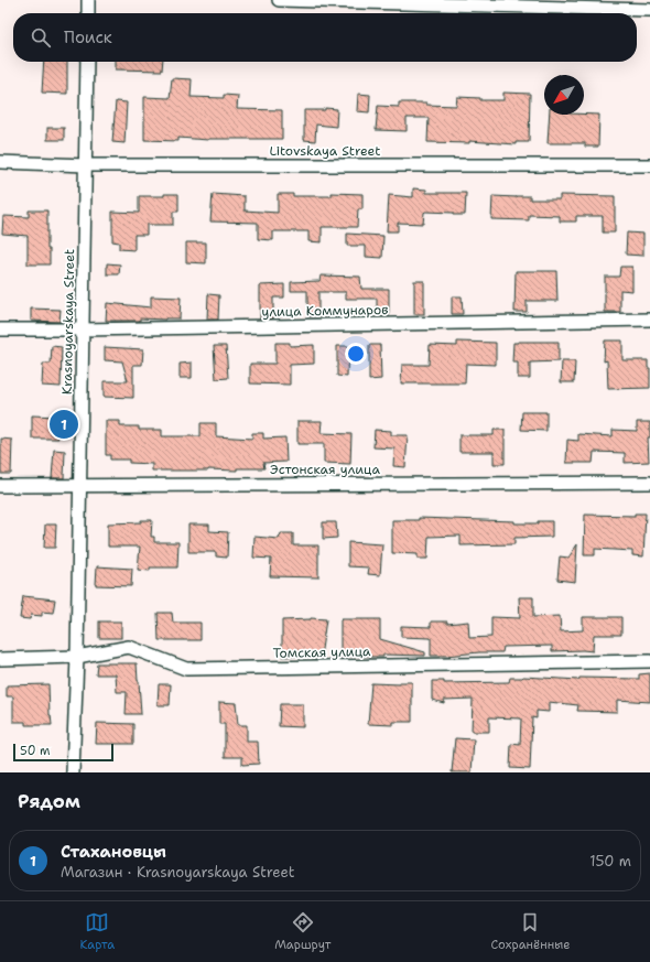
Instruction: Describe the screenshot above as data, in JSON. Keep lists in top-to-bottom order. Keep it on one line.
{"streets":{"street":["Litovskaya Street","улица Коммунаров","Krasnoyarskaya Street","Эстонская улица","Томская улица"]},"crossings":[["Litovskaya Street","Krasnoyarskaya Street"],["улица Коммунаров","Krasnoyarskaya Street"],["Krasnoyarskaya Street","Эстонская улица"],["Krasnoyarskaya Street","Томская улица"]],"scale_bar":"50 m","north":"bottom left","page":{"search":"Поиск","pins":"1","scale":"50 m","heading":"Рядом","list":[{"mark":"1","name":"Стахановцы","note":"Магазин · Krasnoyarskaya Street","value":"150 m"}],"nav":["Карта","Маршрут","Сохранённые"]}}
